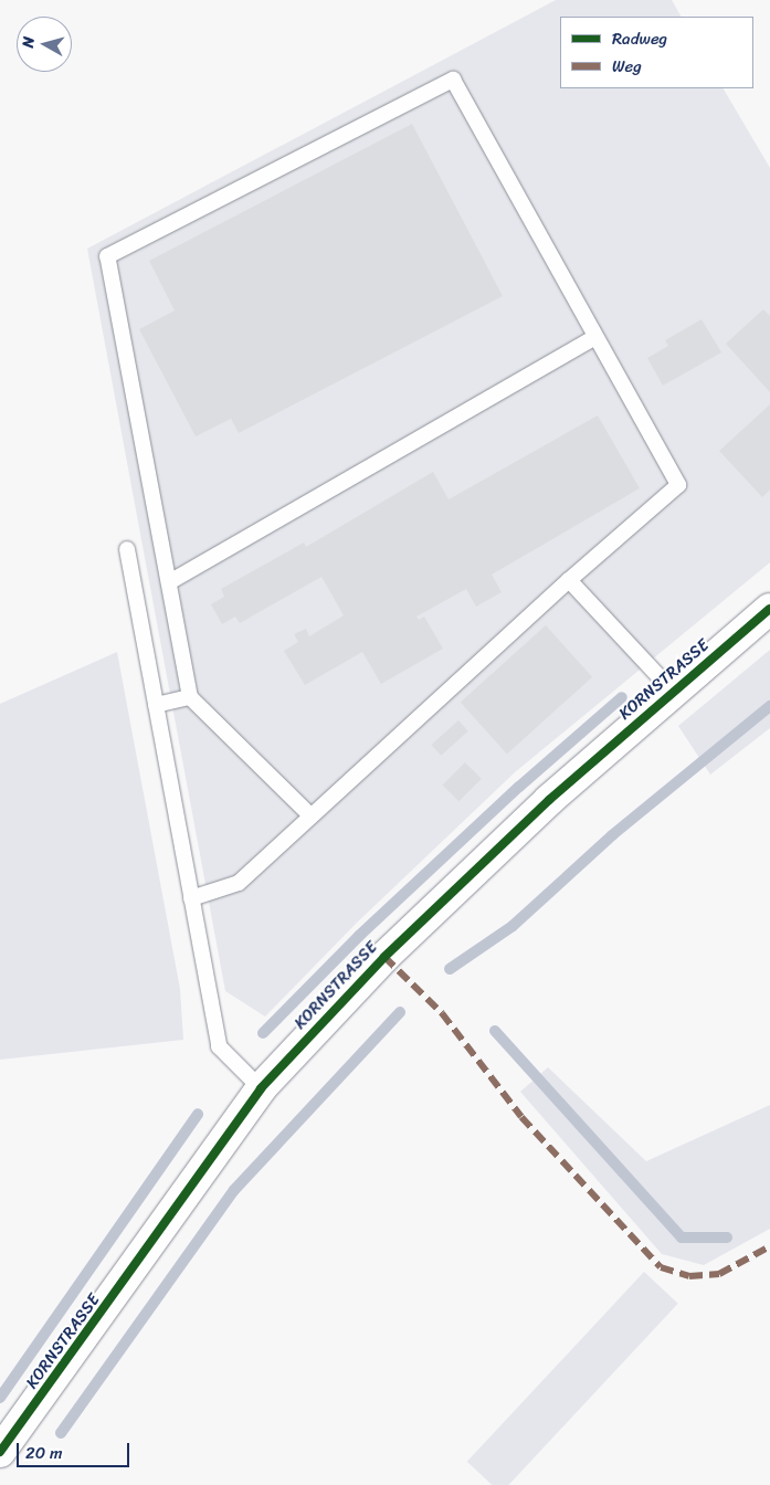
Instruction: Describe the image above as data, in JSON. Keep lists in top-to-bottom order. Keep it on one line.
{"streets":{"street":["KORNSTRASSE"]},"legend":["Radweg","Weg"],"scale_bar":"20 m","north":"left"}
